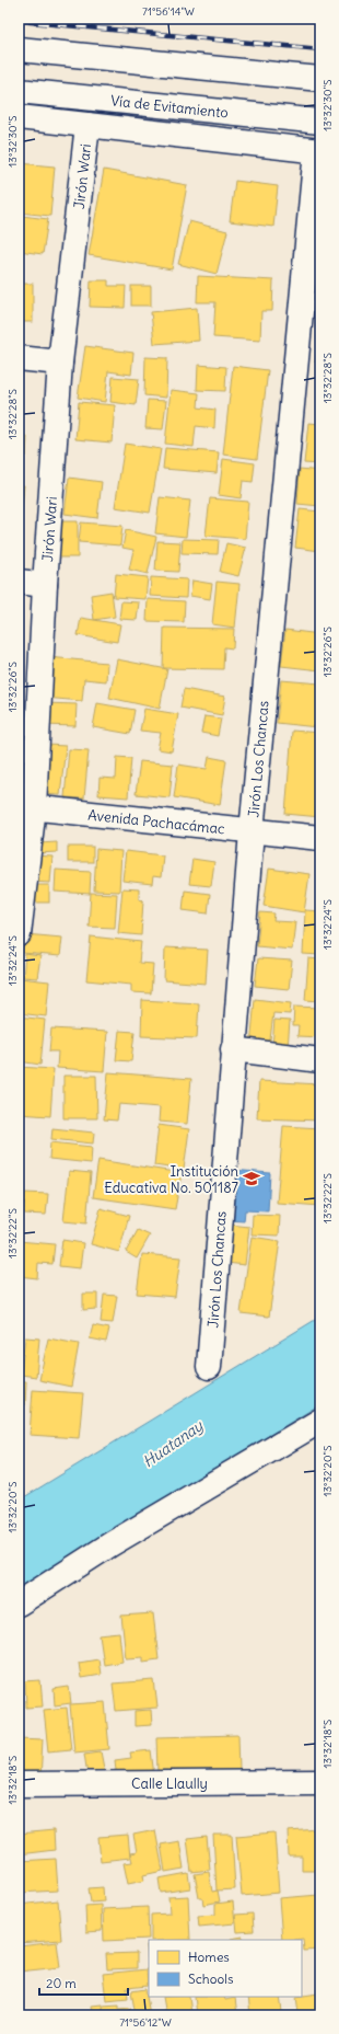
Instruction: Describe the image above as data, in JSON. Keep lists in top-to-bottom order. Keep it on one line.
{"streets":{"main road":["Vía de Evitamiento","Jirón Wari","Jirón Los Chancas","Avenida Pachacámac","Calle Llaully"]},"crossings":[["Jirón Wari","Avenida Pachacámac"],["Jirón Los Chancas","Avenida Pachacámac"]],"water":["Huatanay"],"places":{"school or university":["Institución Educativa No. 501187"]},"legend":["Homes","Schools"],"scale_bar":"20 m","coordinates":["71°56'14\"W","13°32'30\"S","13°32'28\"S","13°32'26\"S","13°32'24\"S","13°32'22\"S","13°32'20\"S","13°32'18\"S","71°56'12\"W"]}
